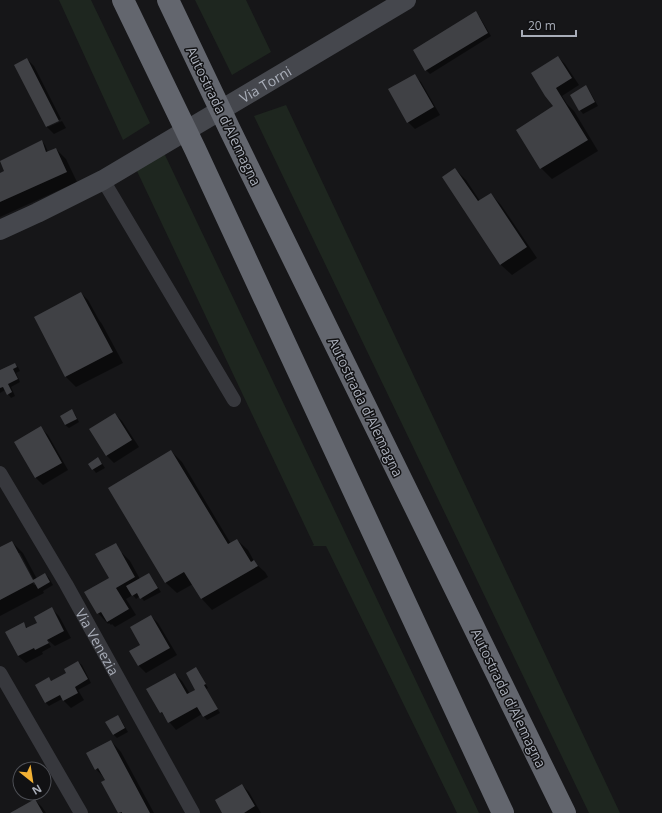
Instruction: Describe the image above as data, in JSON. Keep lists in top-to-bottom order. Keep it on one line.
{"streets":{"highway":["Autostrada d'Alemagna"],"main road":["Via Torni"],"street":["Via Venezia"]},"scale_bar":"20 m","north":"bottom right"}
